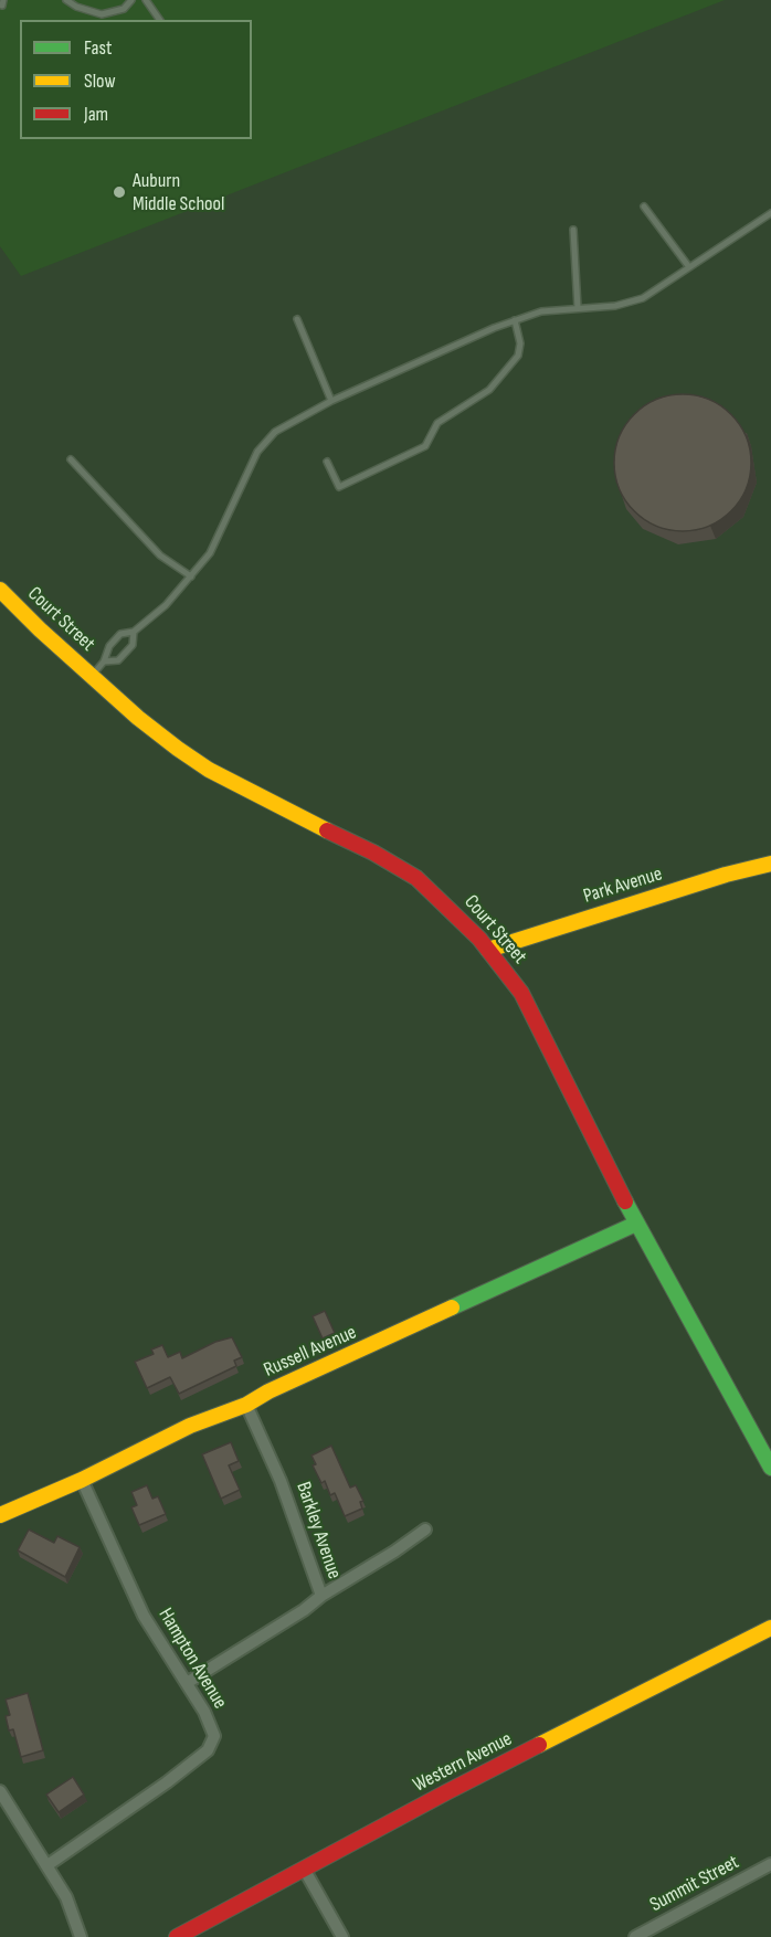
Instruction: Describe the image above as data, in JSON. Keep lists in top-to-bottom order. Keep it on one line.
{"streets":{"street":["Court Street","Park Avenue","Russell Avenue","Barkley Avenue","Hampton Avenue","Western Avenue","Summit Street"]},"crossings":[["Court Street","Park Avenue"],["Court Street","Russell Avenue"],["Russell Avenue","Barkley Avenue"],["Russell Avenue","Hampton Avenue"],["Barkley Avenue","Hampton Avenue"]],"places":["Auburn Middle School"],"legend":["Fast","Slow","Jam"]}
